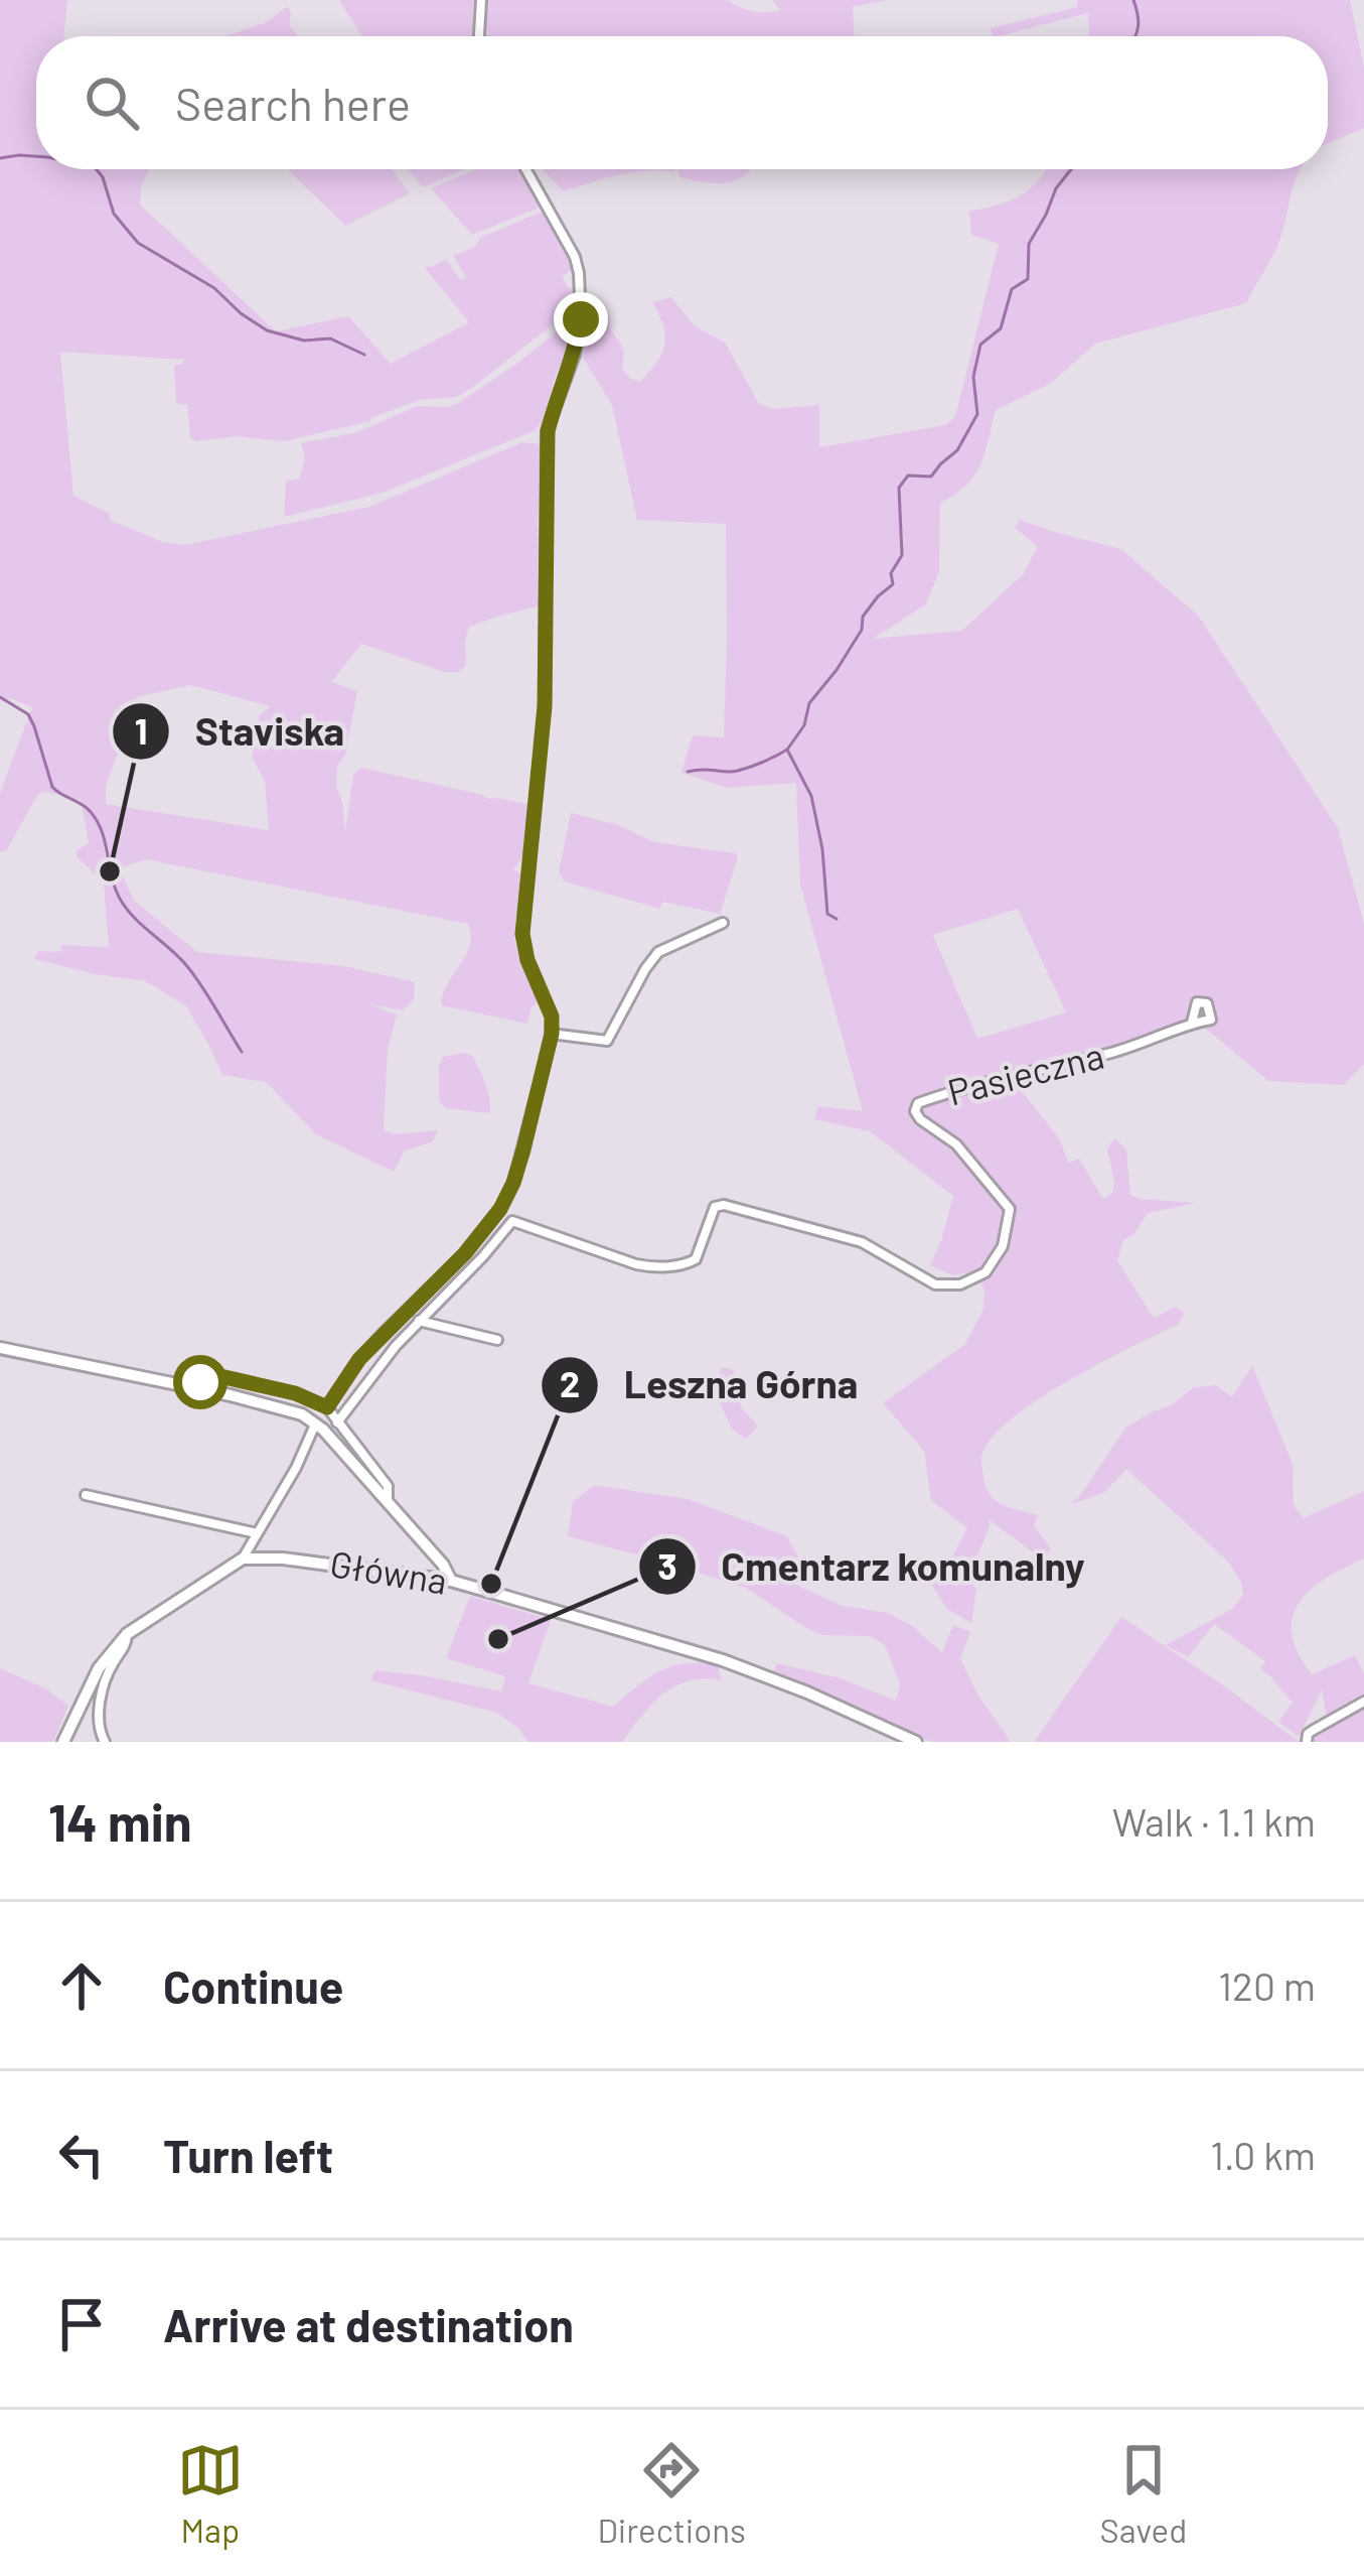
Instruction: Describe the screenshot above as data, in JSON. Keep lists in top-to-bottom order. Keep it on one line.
{"streets":{"street":["Pasieczna","Główna"]},"places":["Staviska","Leszna Górna","Cmentarz komunalny"],"page":{"search":"Search here","heading":["14 min","Walk · 1.1 km"],"list":[["Continue","120 m"],["Turn left","1.0 km"],"Arrive at destination"],"nav":["Map","Directions","Saved"]}}
